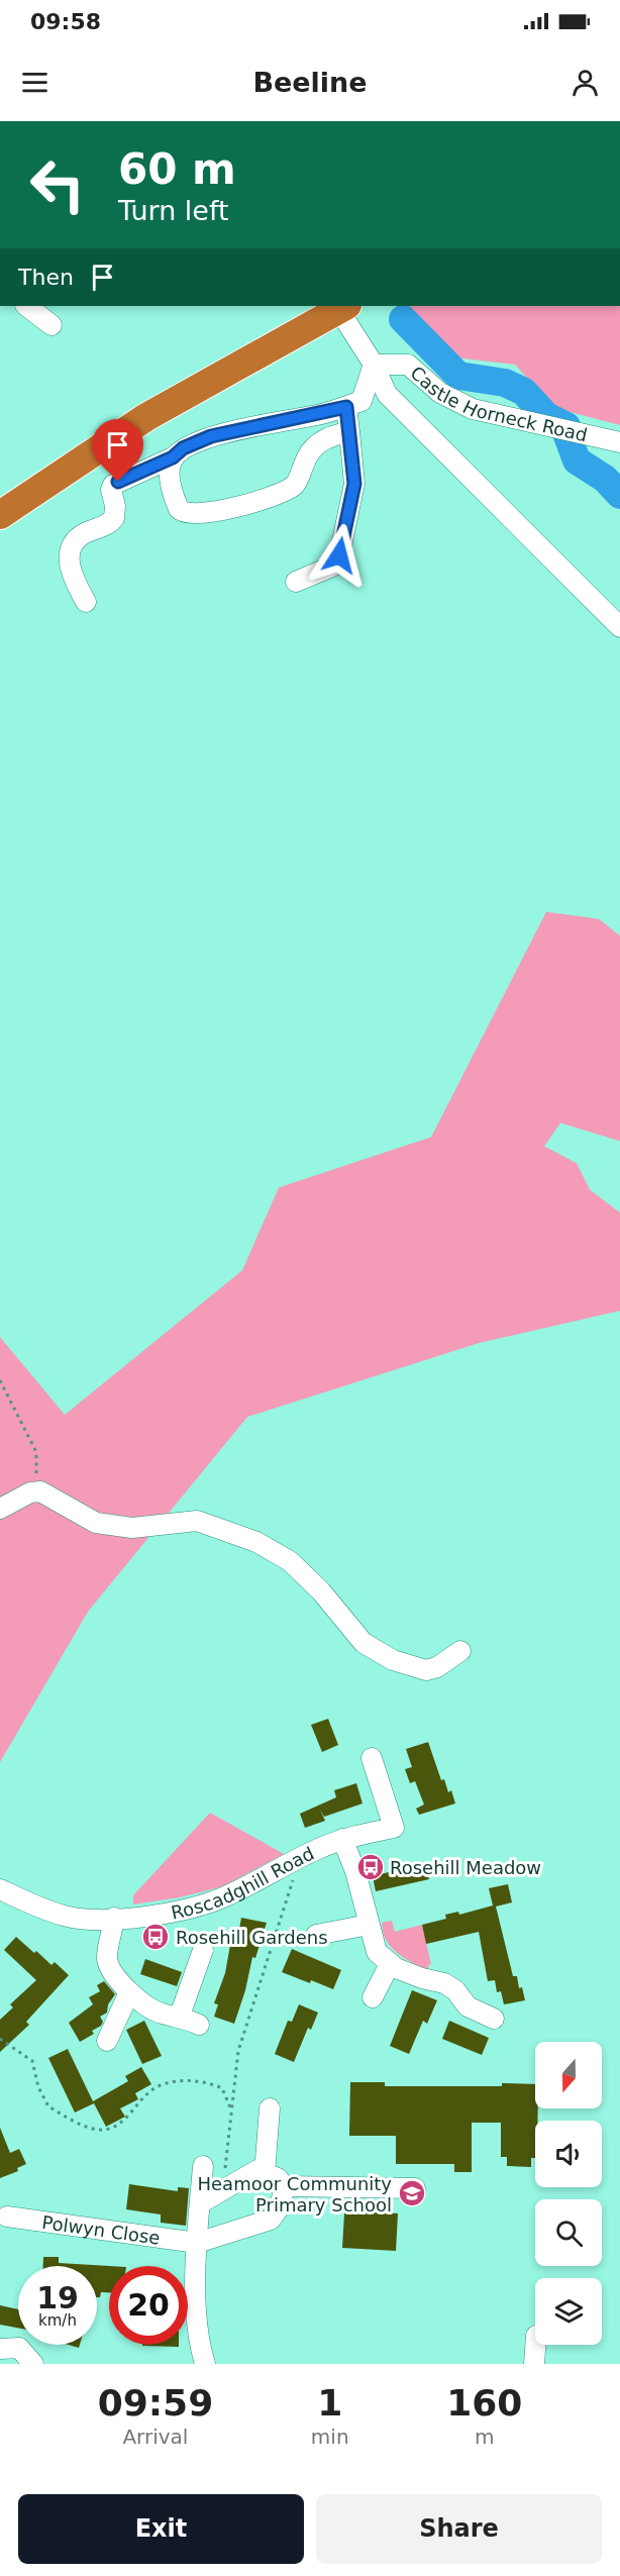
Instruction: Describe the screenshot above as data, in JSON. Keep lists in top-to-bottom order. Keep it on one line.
{"streets":{"street":["Castle Horneck Road","Roscadghill Road","Polwyn Close"]},"places":{"bus stop":["Rosehill Meadow","Rosehill Gardens"],"school or university":["Heamoor Community Primary School"]},"north":"bottom","page":{"status":"09:58","header":"Beeline","turn":["60 m","Turn left"],"then":"Then","speed":"19 km/h","limit":"20","eta":["09:59","Arrival","1","min","160","m"],"buttons":["Exit","Share"]}}
